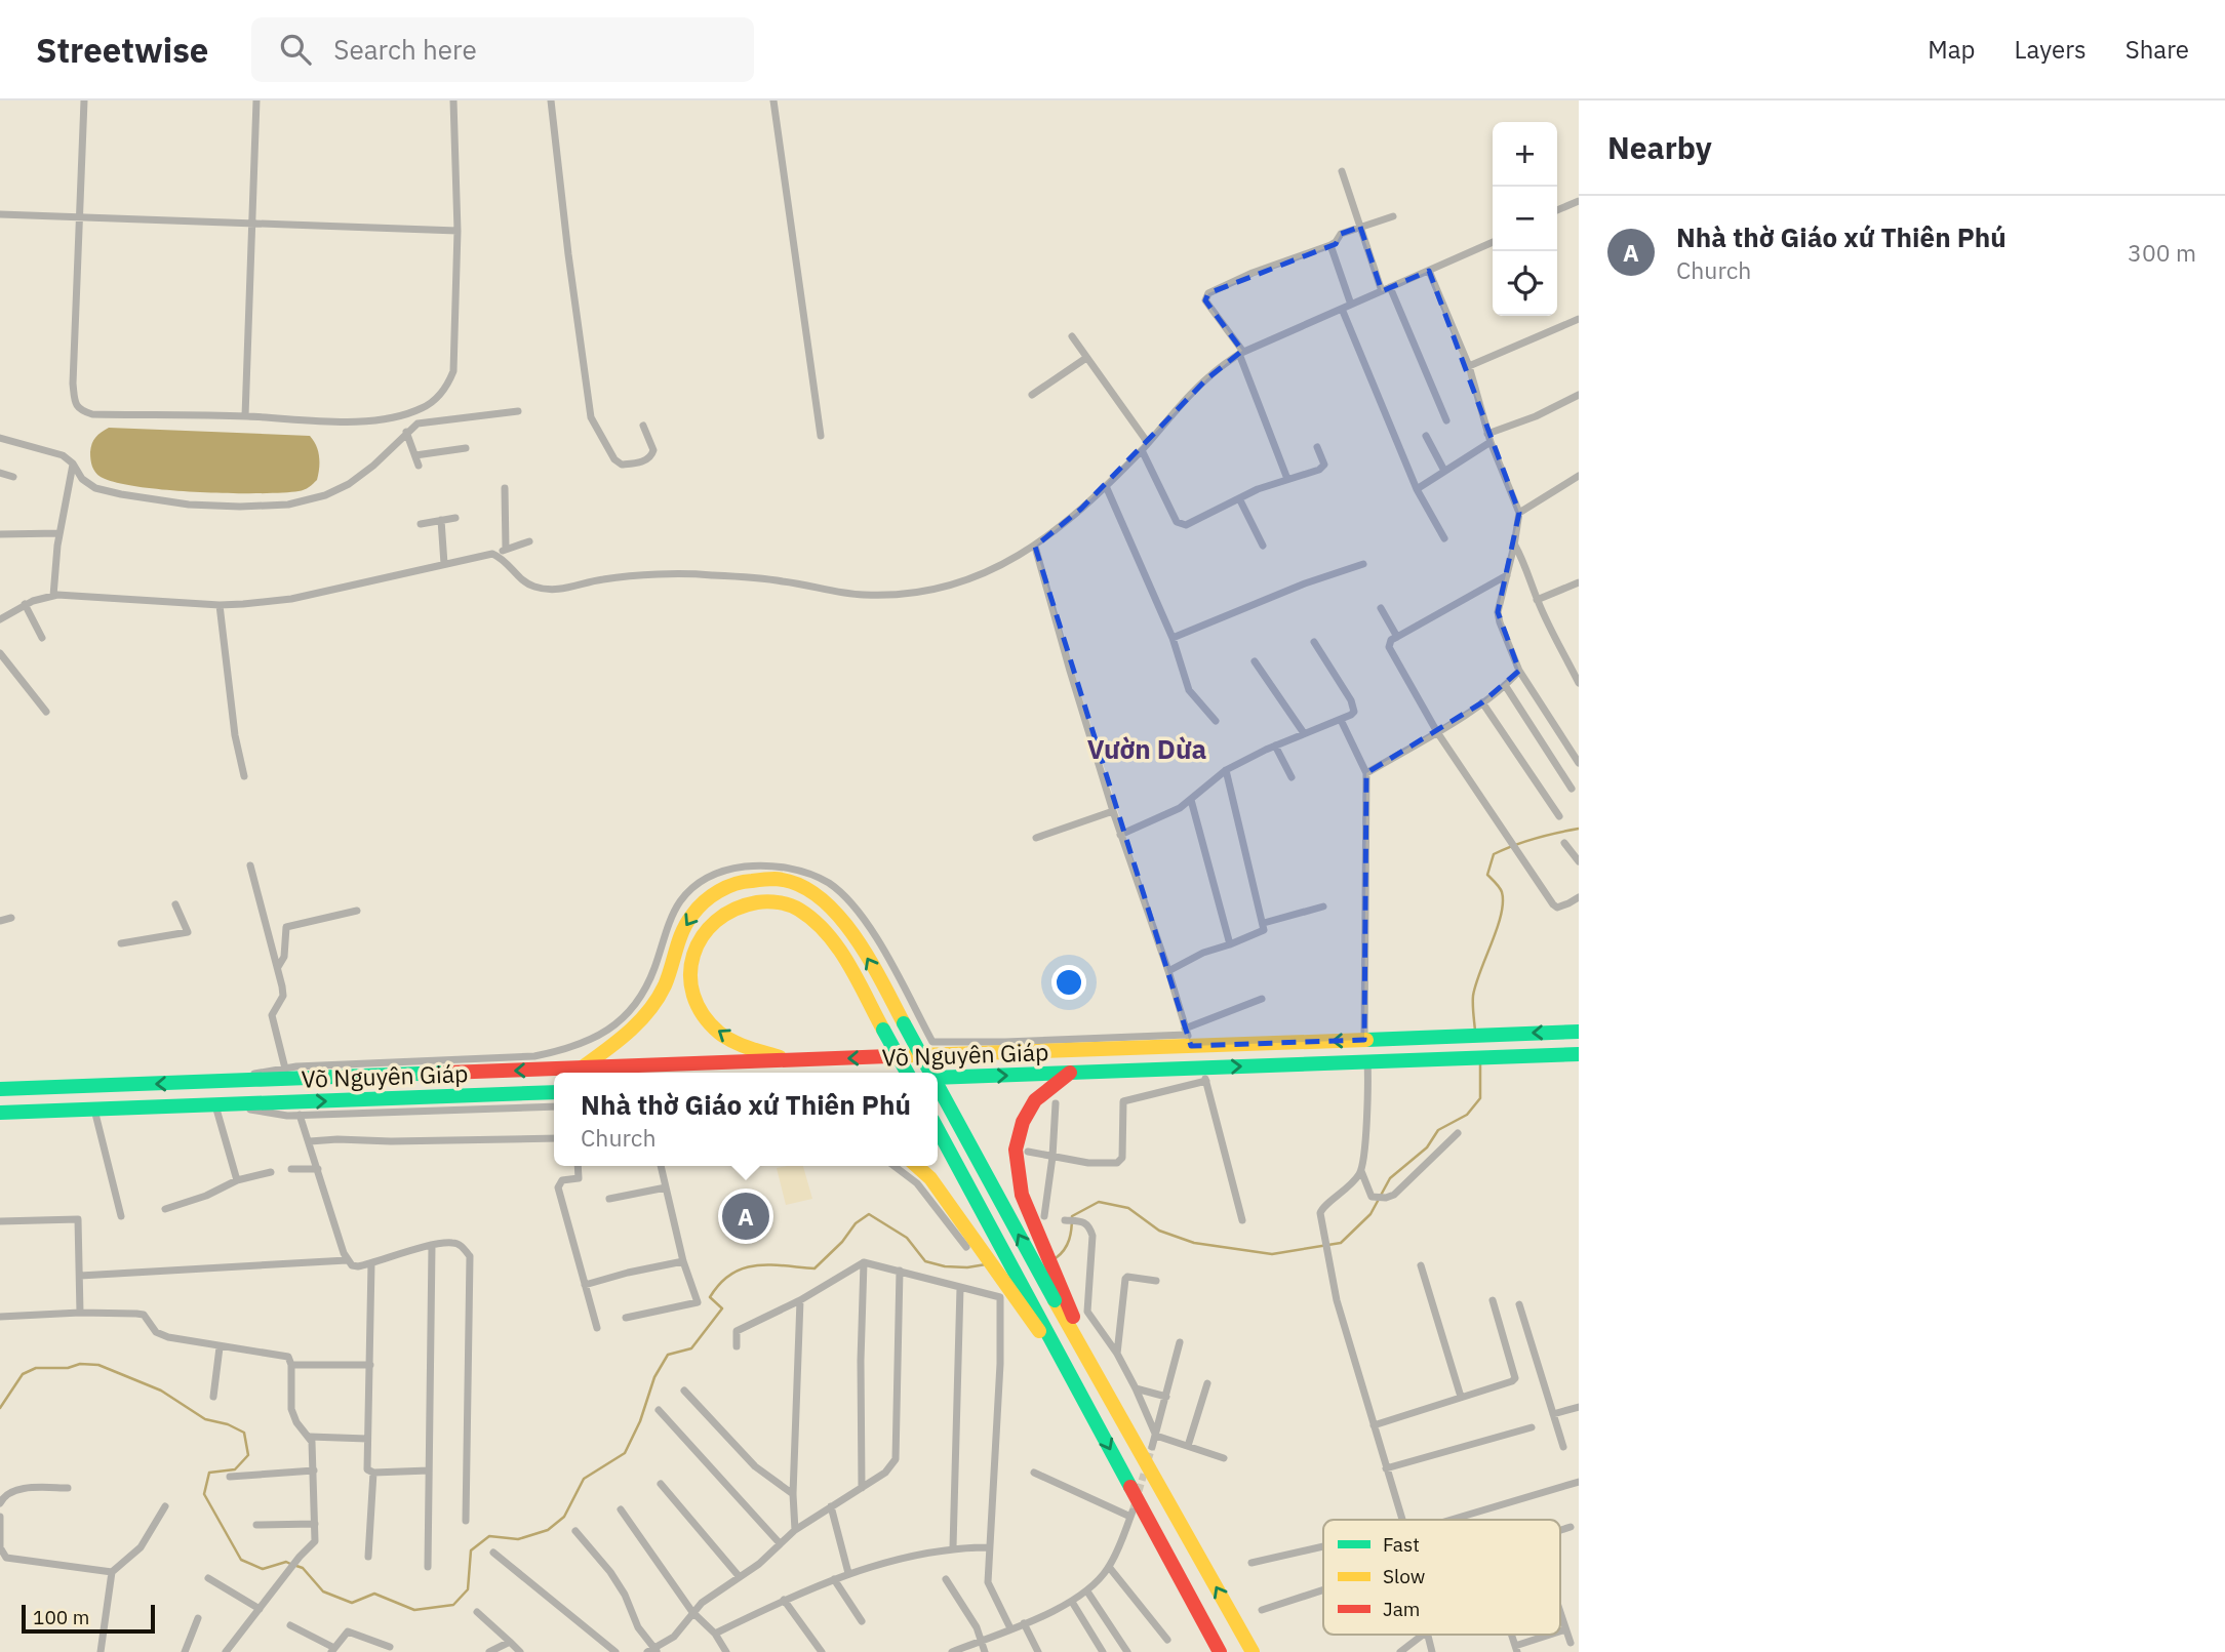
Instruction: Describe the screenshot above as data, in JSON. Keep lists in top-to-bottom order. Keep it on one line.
{"streets":{"highway":["Võ Nguyên Giáp"]},"districts":["Vườn Dừa"],"legend":["Fast","Slow","Jam"],"scale_bar":"100 m","page":{"header":"Streetwise","search":"Search here","nav":["Map","Layers","Share"],"heading":"Nearby","map_buttons":["+","−"],"list":[{"mark":"A","name":"Nhà thờ Giáo xứ Thiên Phú","note":"Church","value":"300 m"}],"popup":["Nhà thờ Giáo xứ Thiên Phú","Church"],"pins":"A","scale":"100 m"}}
